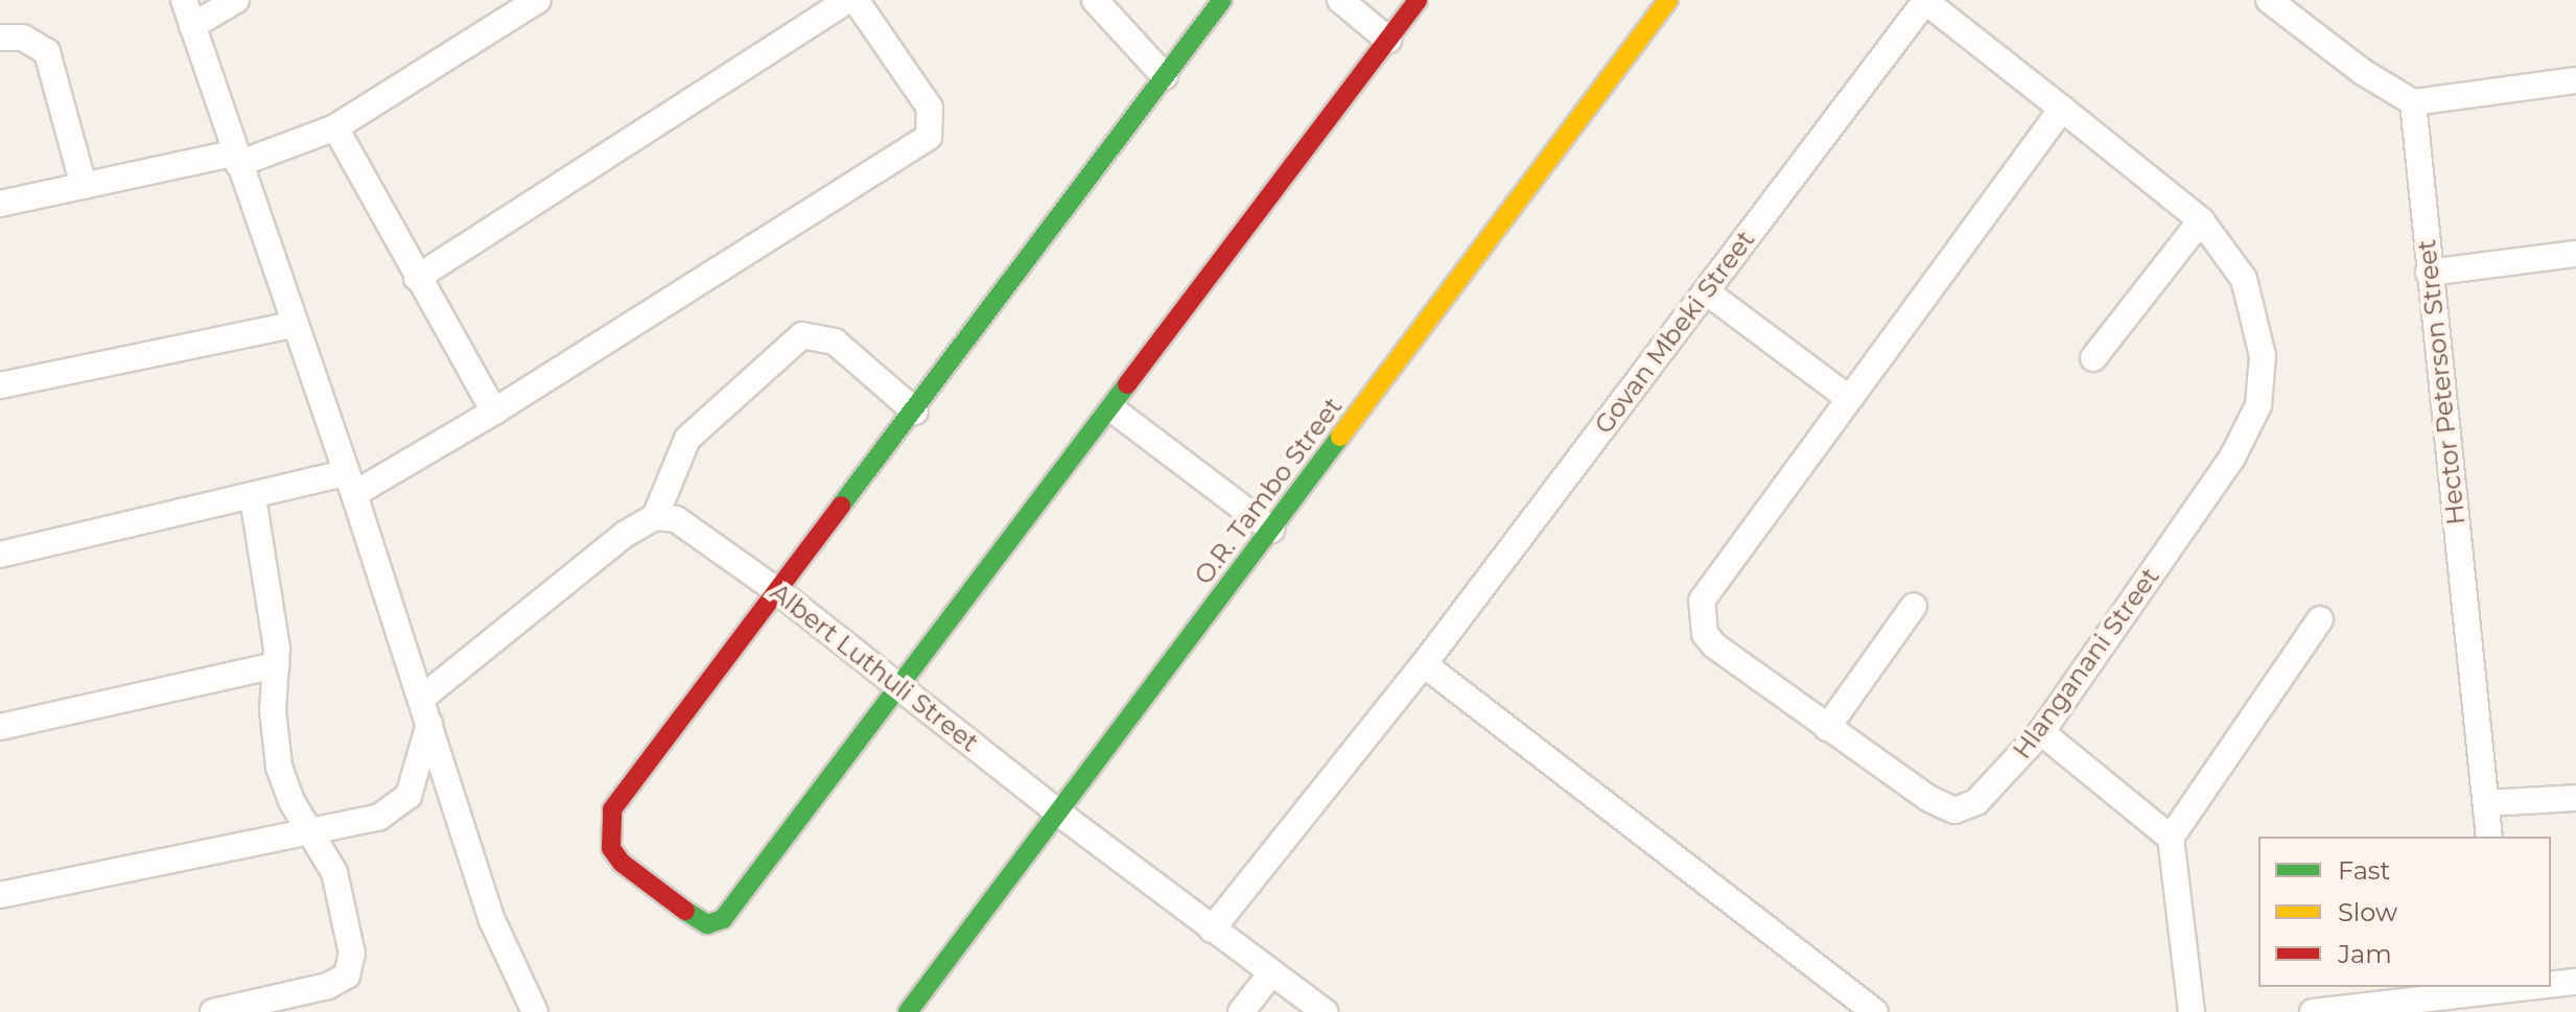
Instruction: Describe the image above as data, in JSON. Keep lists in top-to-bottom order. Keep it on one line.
{"streets":{"street":["Govan Mbeki Street","Hector Peterson Street","O.R. Tambo Street","Hlanganani Street","Albert Luthuli Street"]},"crossings":[["Govan Mbeki Street","Hlanganani Street"],["Govan Mbeki Street","Albert Luthuli Street"],["O.R. Tambo Street","Albert Luthuli Street"]],"legend":["Fast","Slow","Jam"]}
